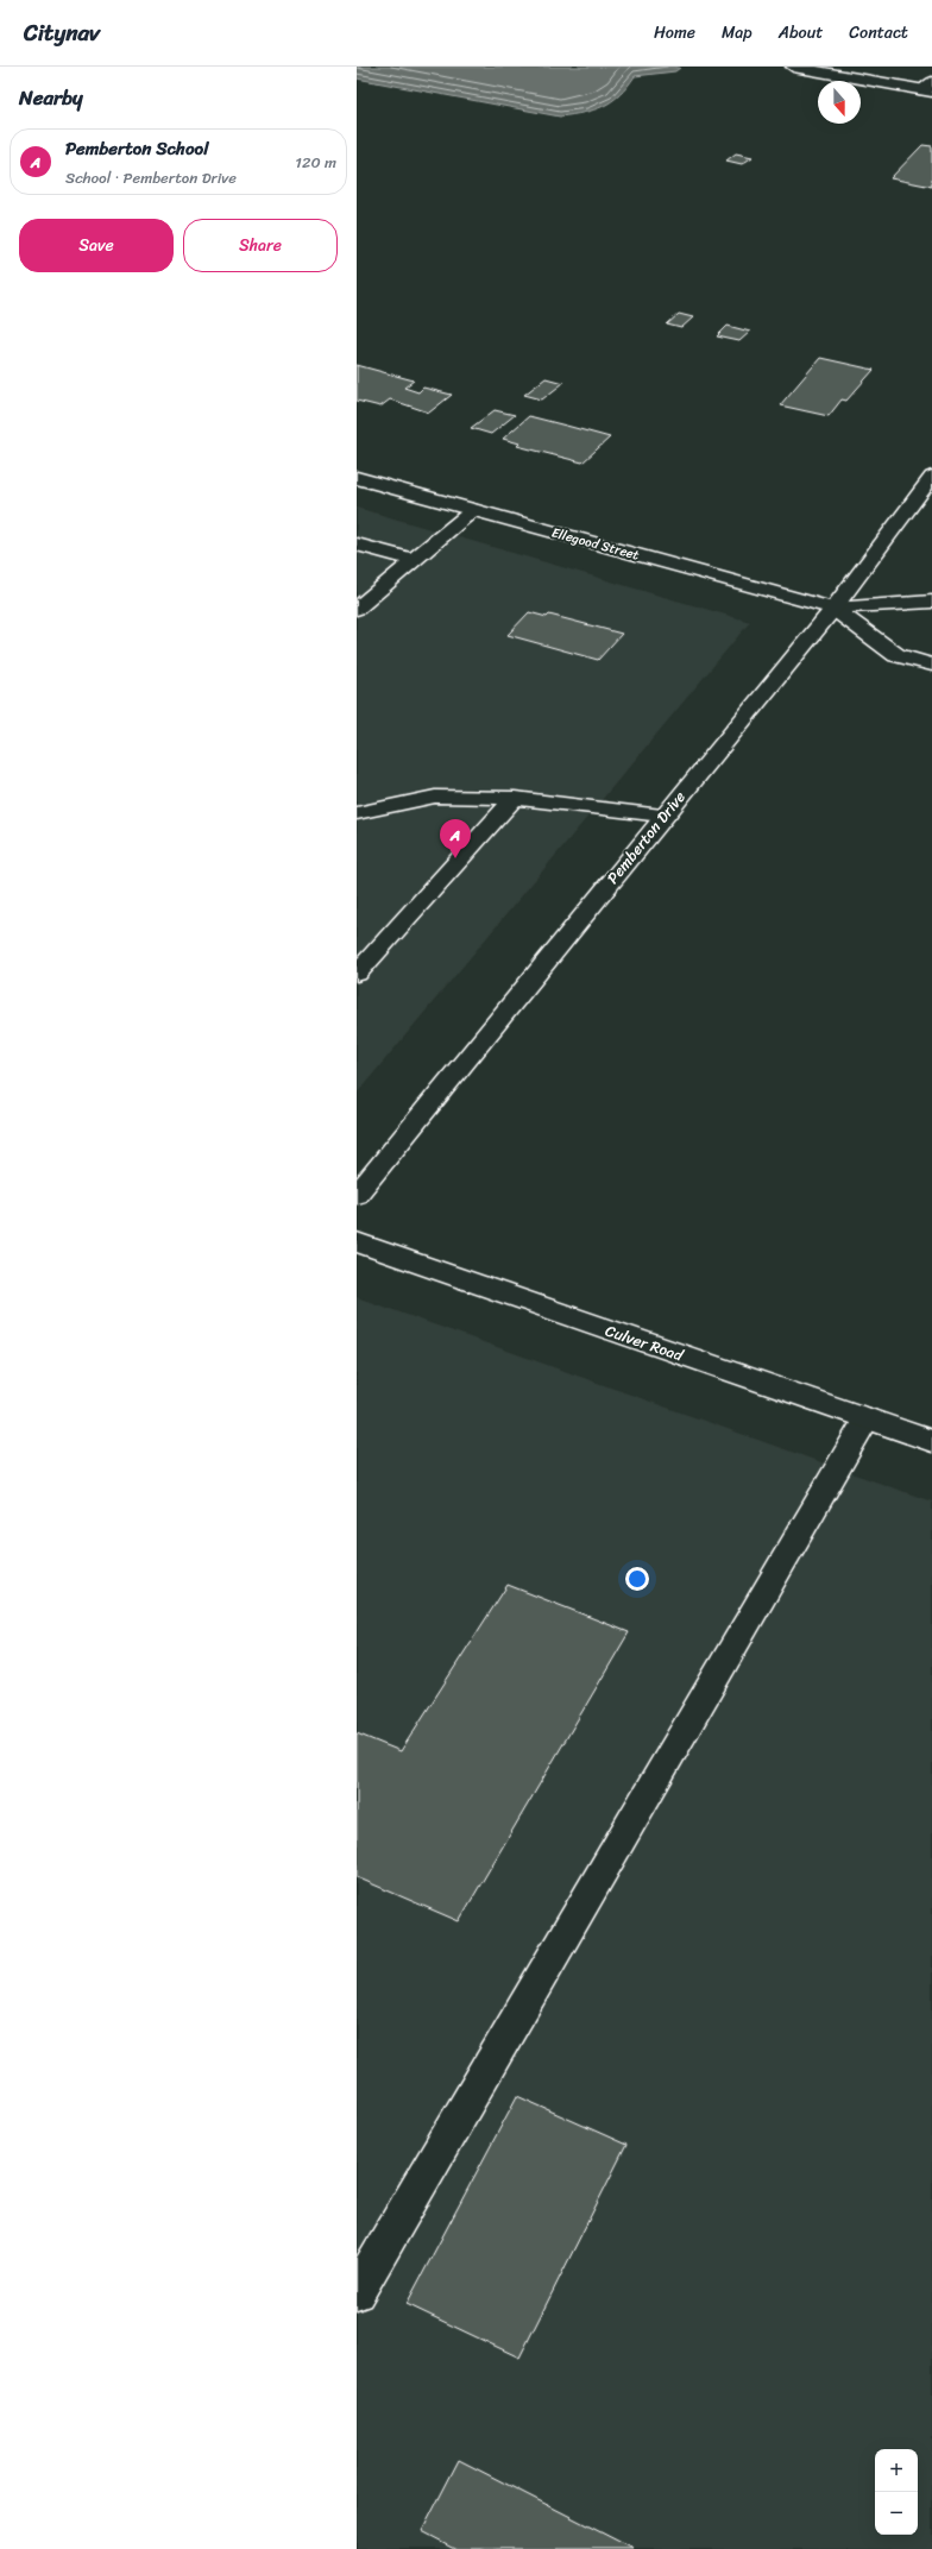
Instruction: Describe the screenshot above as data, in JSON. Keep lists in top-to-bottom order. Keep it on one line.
{"streets":{"street":["Ellegood Street","Pemberton Drive","Culver Road"]},"crossings":[["Ellegood Street","Pemberton Drive"]],"north":"bottom","page":{"header":"Citynav","nav":["Home","Map","About","Contact"],"heading":"Nearby","list":[{"mark":"A","name":"Pemberton School","note":"School · Pemberton Drive","value":"120 m"}],"buttons":["Save","Share"],"pins":"A","map_buttons":["+","−"]}}
